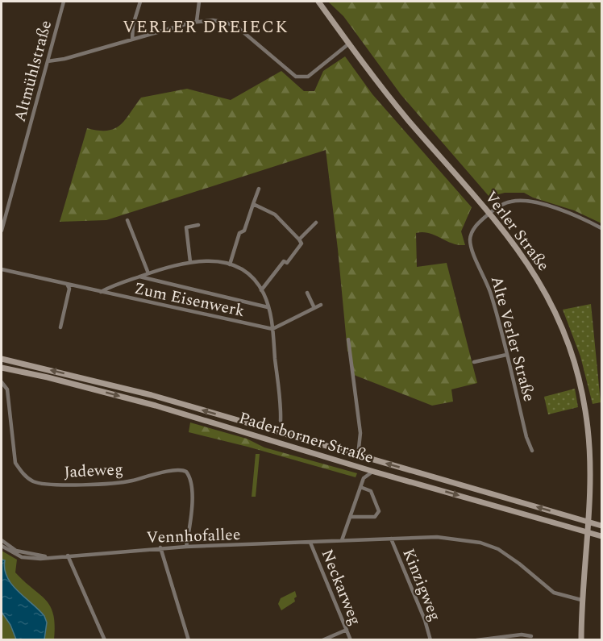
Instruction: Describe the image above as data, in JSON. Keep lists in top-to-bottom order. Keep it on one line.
{"streets":{"main road":["Verler Straße","Paderborner Straße"],"street":["Altmühlstraße","Zum Eisenwerk","Alte Verler Straße","Jadeweg","Vennhofallee","Kinzigweg","Neckarweg"]},"crossings":[["Verler Straße","Alte Verler Straße"],["Verler Straße","Paderborner Straße"],["Verler Straße","Vennhofallee"],["Jadeweg","Vennhofallee"],["Vennhofallee","Kinzigweg"],["Vennhofallee","Neckarweg"]],"districts":["VERLER DREIECK"]}
